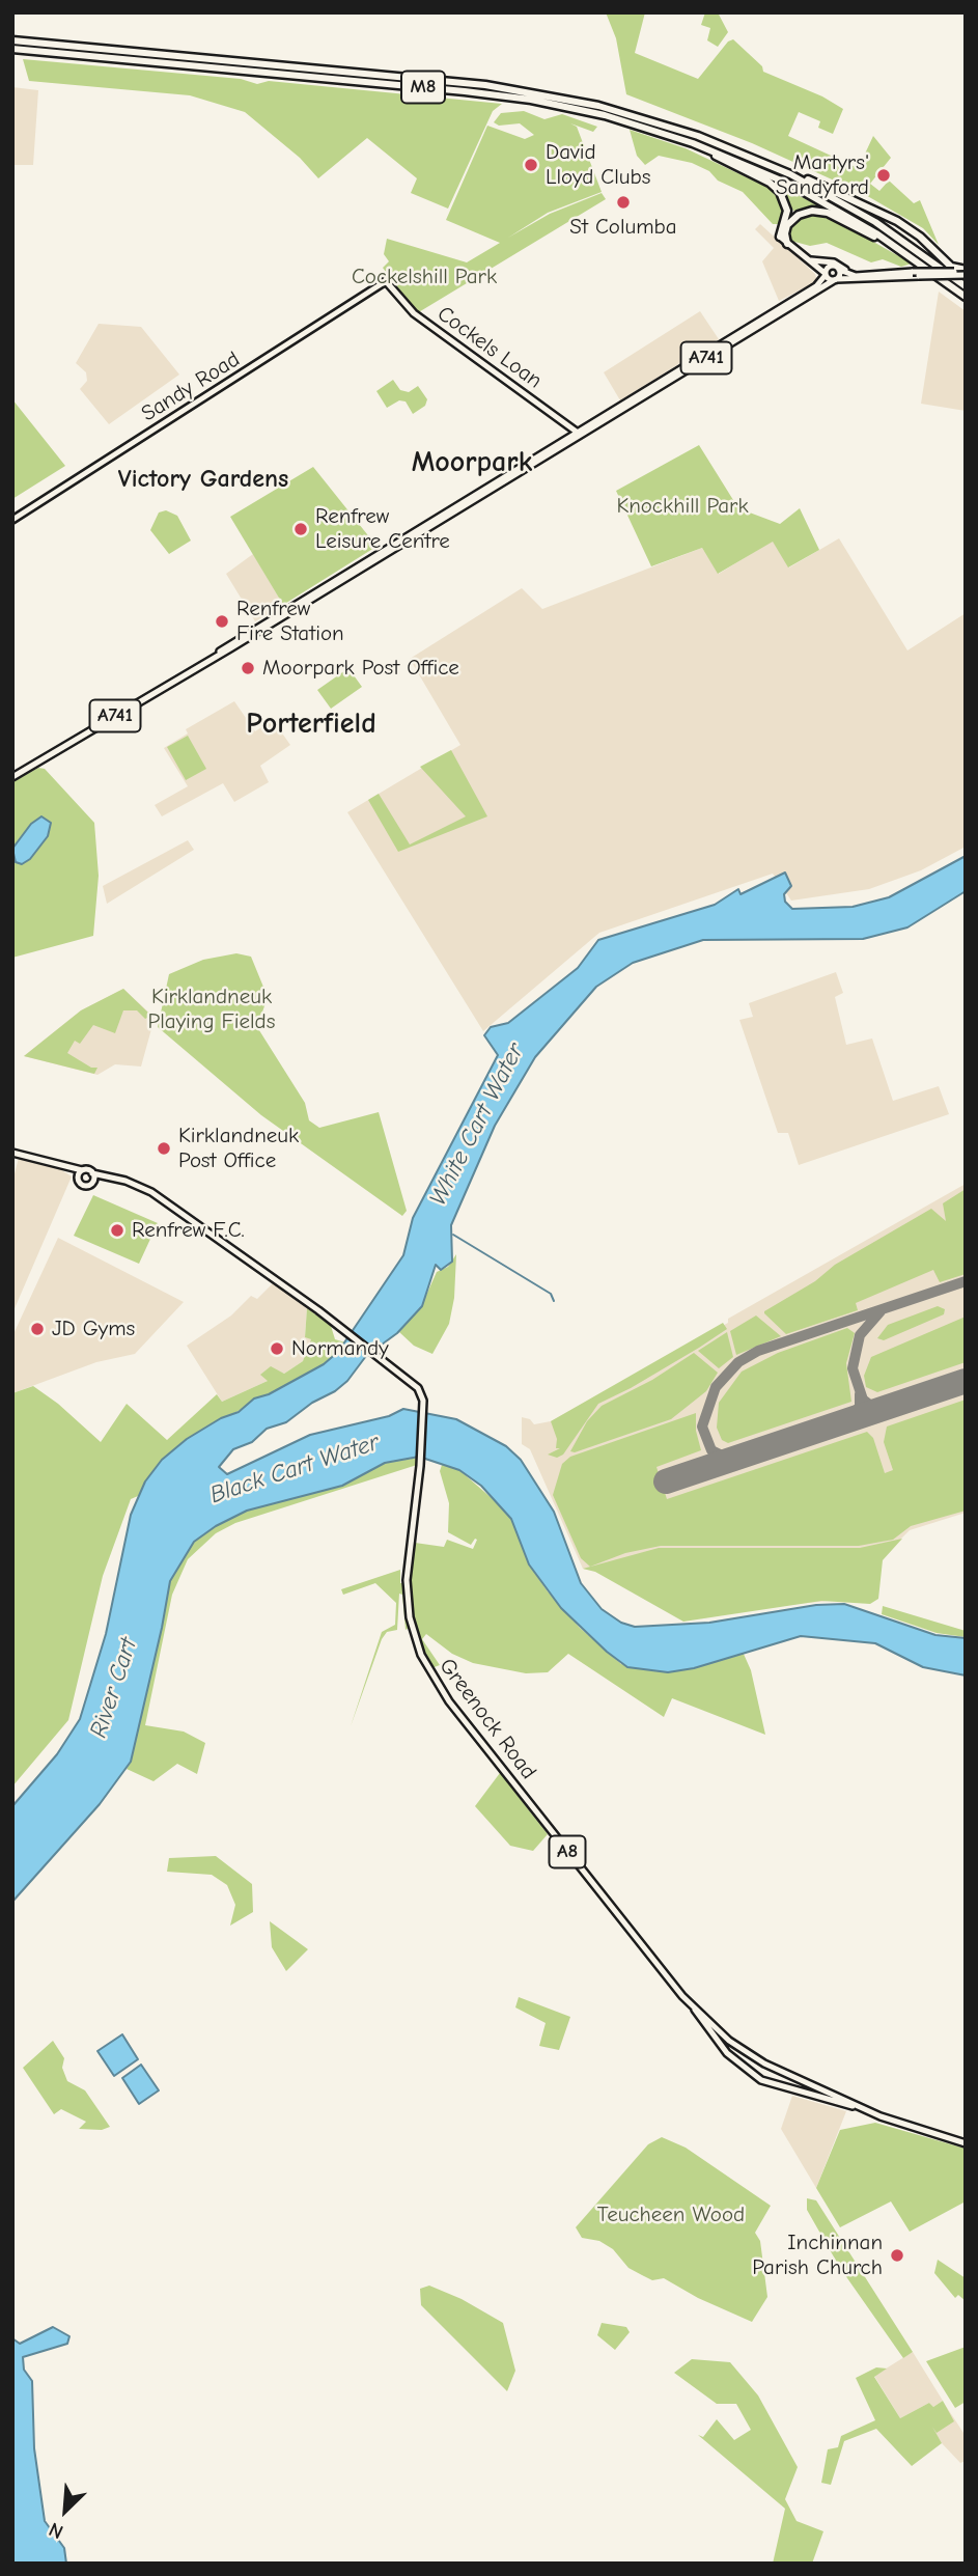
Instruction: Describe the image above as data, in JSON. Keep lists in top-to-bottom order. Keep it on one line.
{"streets":{"highway":["M8"],"main road":["Cockels Loan","A741","Sandy Road","Greenock Road","A8"]},"crossings":[["Cockels Loan","A741"],["Cockels Loan","Sandy Road"]],"districts":["Moorpark","Victory Gardens","Porterfield"],"water":["White Cart Water","Black Cart Water","River Cart"],"parks":["Cockelshill Park","Knockhill Park","Kirklandneuk Playing Fields","Teucheen Wood"],"places":["David Lloyd Clubs","Martyrs' Sandyford","St Columba","Renfrew Leisure Centre","Renfrew Fire Station","Moorpark Post Office","Kirklandneuk Post Office","Renfrew F.C.","JD Gyms","Normandy","Inchinnan Parish Church"],"north":"bottom left"}
